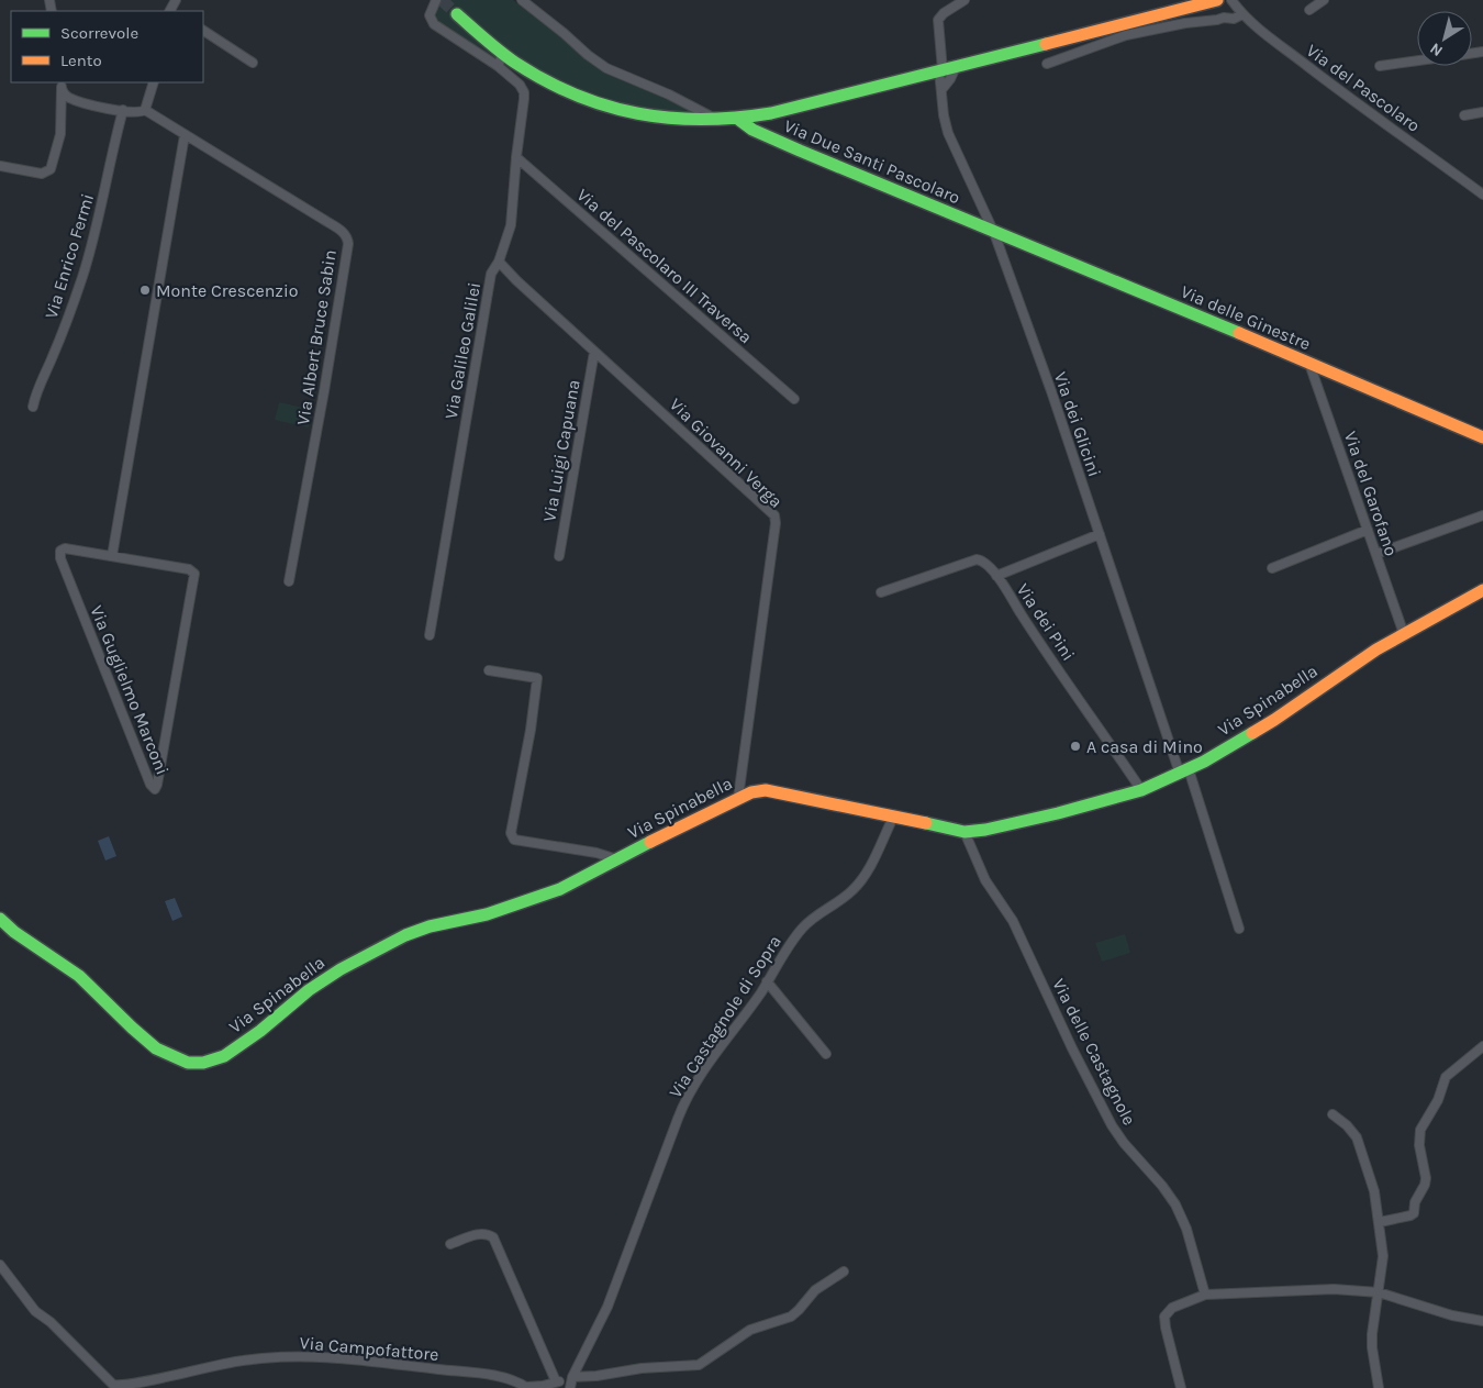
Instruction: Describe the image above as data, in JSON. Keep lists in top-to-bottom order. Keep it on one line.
{"streets":{"street":["Via del Pascolaro","Via Due Santi Pascolaro","Via Enrico Fermi","Via del Pascolaro III Traversa","Via delle Ginestre","Via Albert Bruce Sabin","Via Galileo Galilei","Via dei Glicini","Via Luigi Capuana","Via Giovanni Verga","Via del Garofano","Via dei Pini","Via Guglielmo Marconi","Via Spinabella","Via Castagnole di Sopra","Via delle Castagnole","Via Campofattore"]},"crossings":[["Via Due Santi Pascolaro","Via delle Ginestre"],["Via Due Santi Pascolaro","Via dei Glicini"],["Via del Pascolaro III Traversa","Via Galileo Galilei"],["Via delle Ginestre","Via dei Glicini"],["Via delle Ginestre","Via del Garofano"],["Via Galileo Galilei","Via Giovanni Verga"],["Via dei Glicini","Via Spinabella"],["Via Luigi Capuana","Via Giovanni Verga"],["Via Giovanni Verga","Via Spinabella"],["Via del Garofano","Via Spinabella"],["Via dei Pini","Via Spinabella"],["Via Spinabella","Via Castagnole di Sopra"],["Via Spinabella","Via delle Castagnole"],["Via Castagnole di Sopra","Via Campofattore"]],"places":["Monte Crescenzio","A casa di Mino"],"legend":["Scorrevole","Lento"],"north":"bottom left"}
